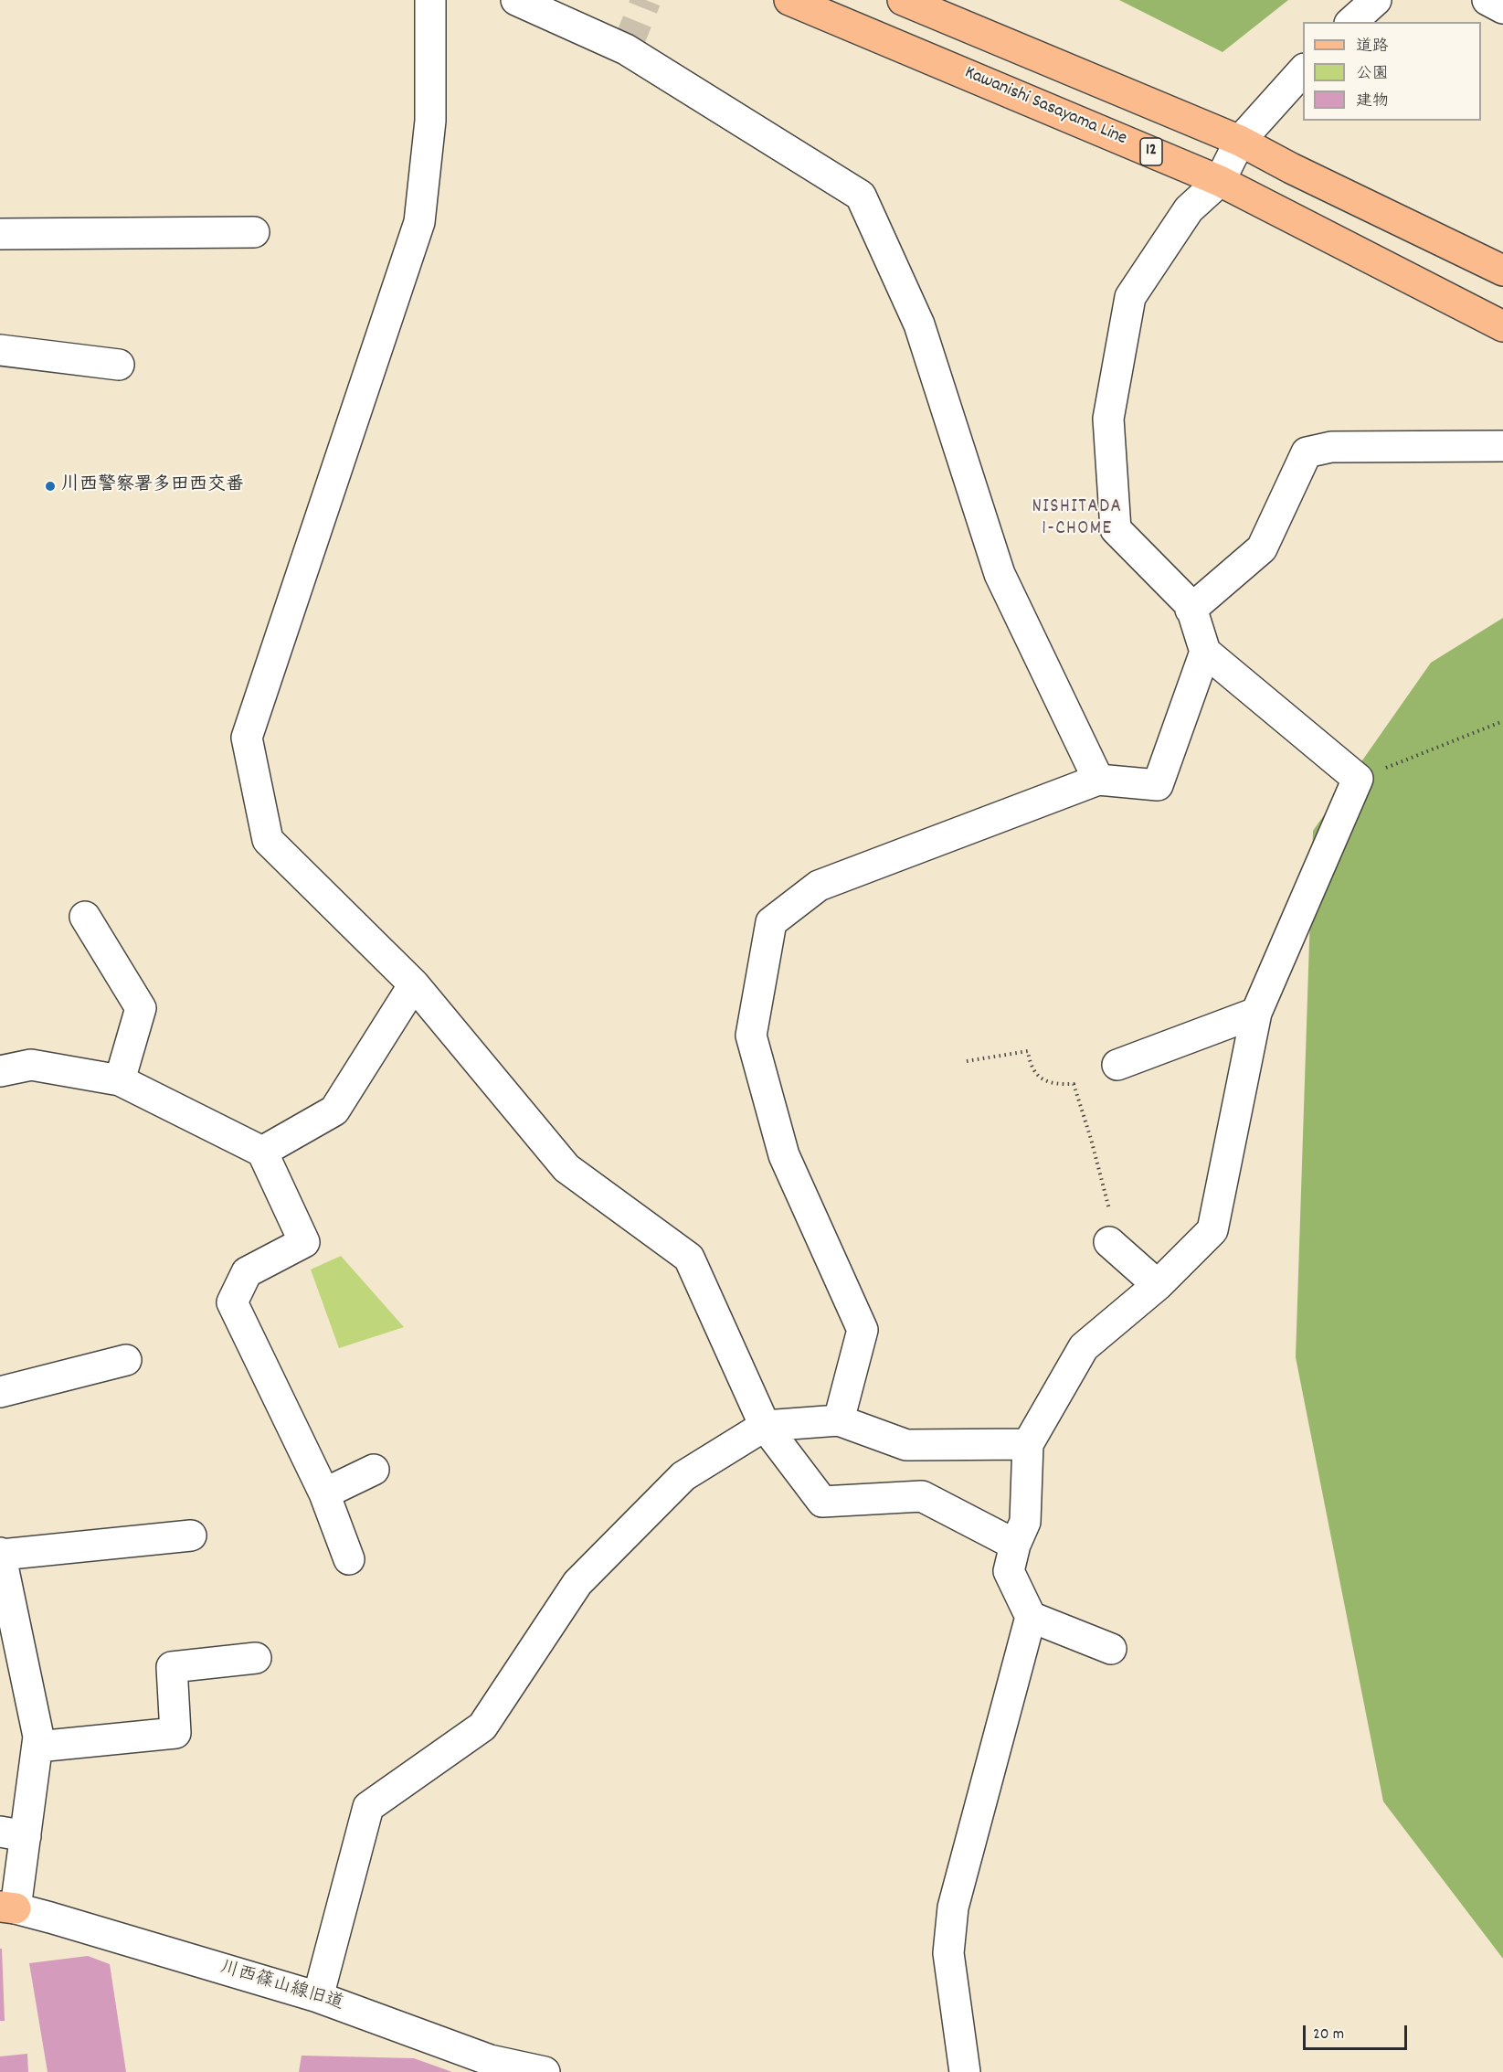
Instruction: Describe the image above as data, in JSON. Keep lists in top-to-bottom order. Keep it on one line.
{"streets":{"main road":["Kawanishi Sasayama Line","12"],"street":["川西篠山線旧道"]},"districts":["NISHITADA 1-CHOME"],"places":["川西警察署多田西交番"],"legend":["道路","公園","建物"],"scale_bar":"20 m"}
